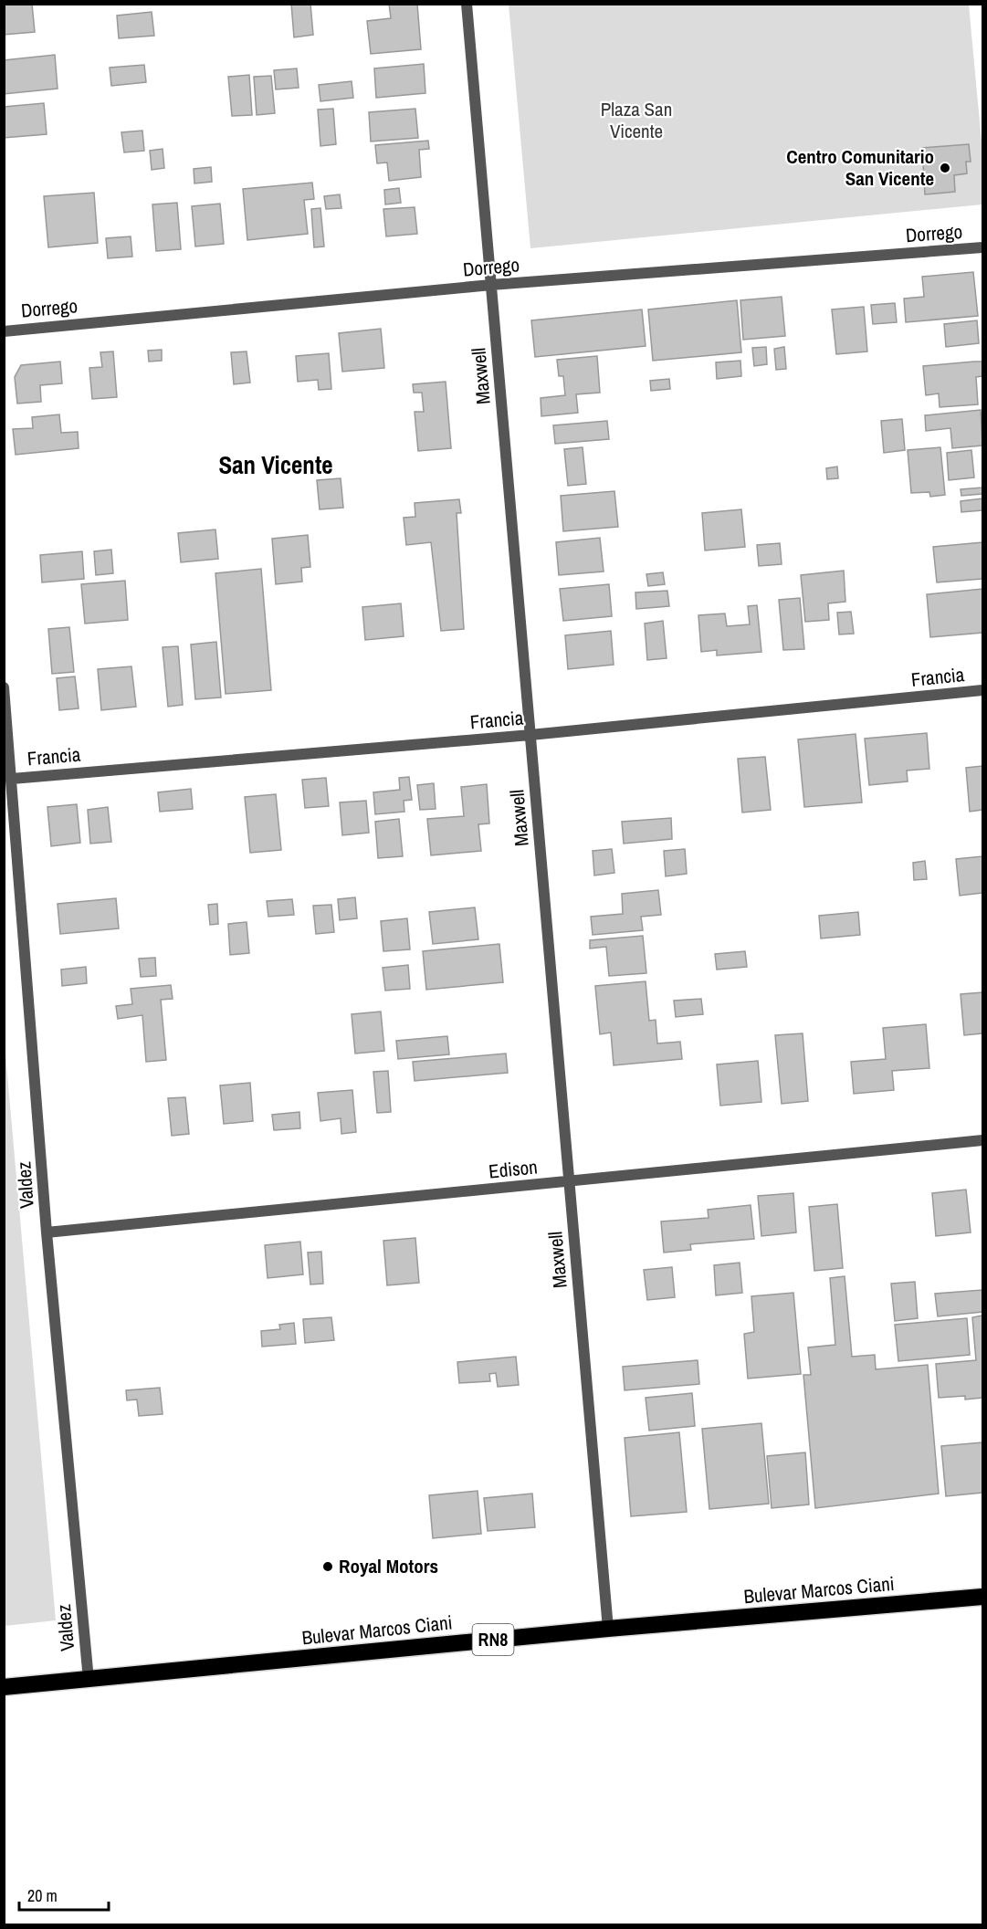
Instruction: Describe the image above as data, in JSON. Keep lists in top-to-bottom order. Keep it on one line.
{"streets":{"highway":["Bulevar Marcos Ciani","RN8"],"street":["Dorrego","Maxwell","Francia","Edison","Valdez"]},"crossings":[["Dorrego","Maxwell"],["Maxwell","Francia"],["Maxwell","Edison"],["Maxwell","Bulevar Marcos Ciani"],["Francia","Valdez"],["Edison","Valdez"],["Valdez","Bulevar Marcos Ciani"]],"districts":["San Vicente"],"parks":["Plaza San Vicente"],"places":["Centro Comunitario San Vicente","Royal Motors"],"scale_bar":"20 m"}
